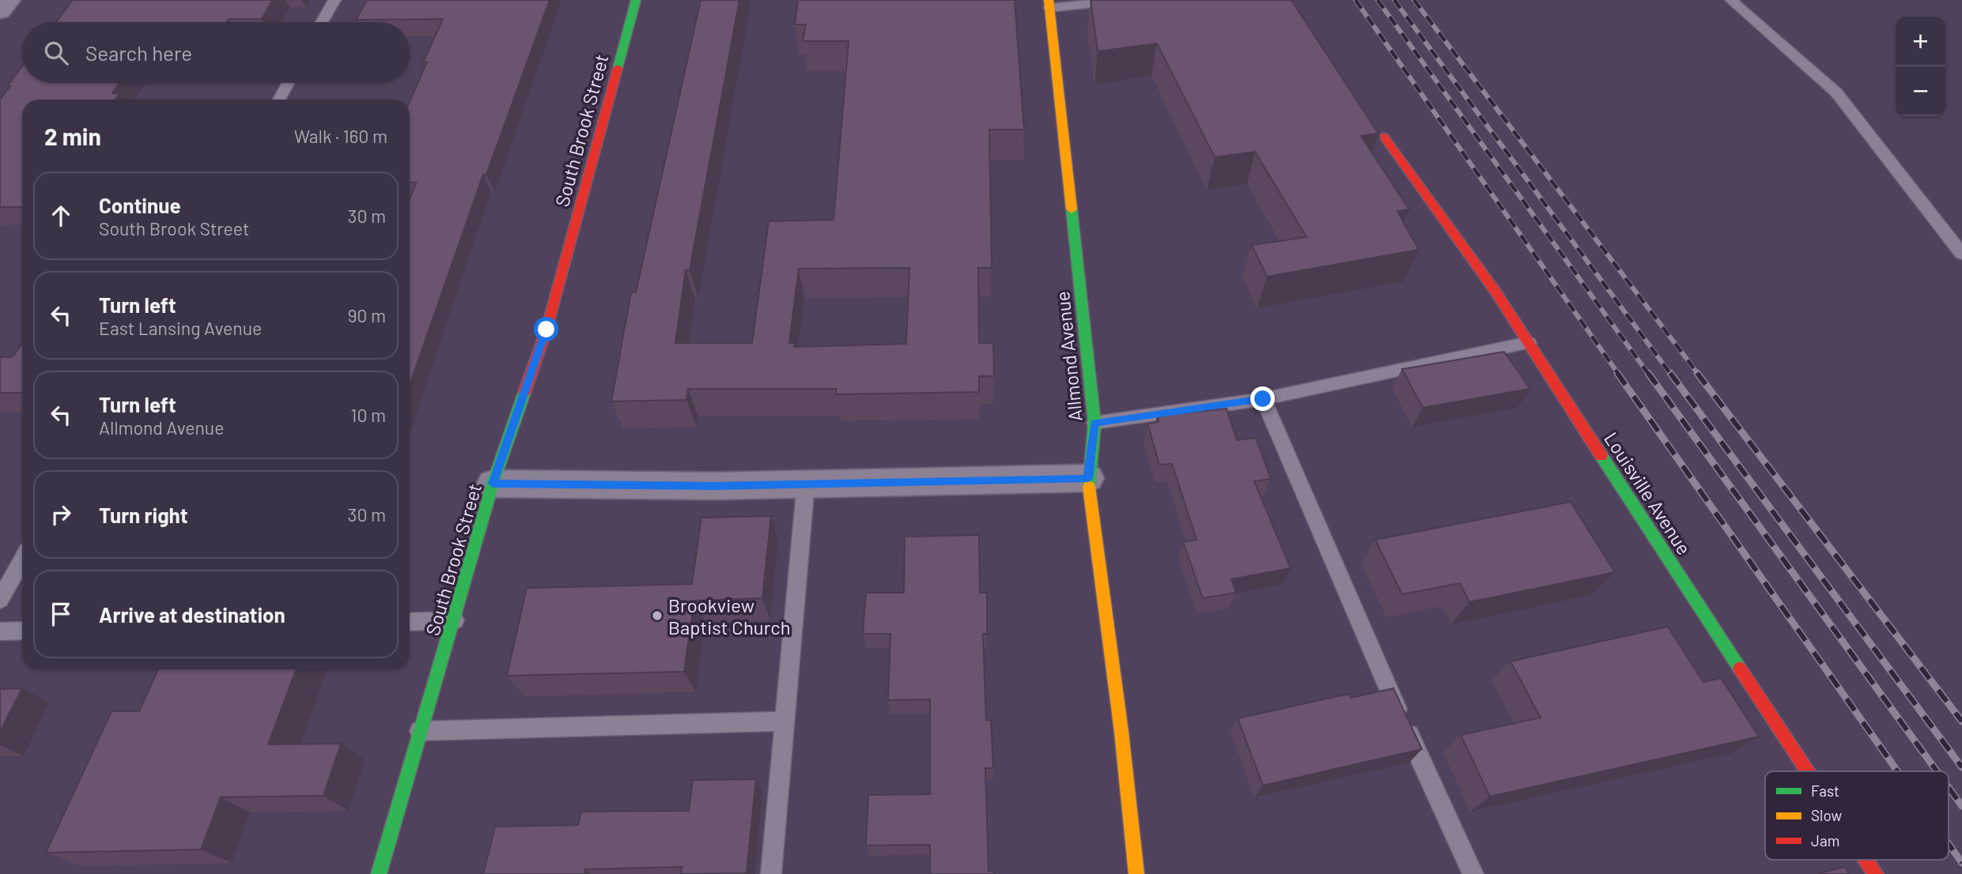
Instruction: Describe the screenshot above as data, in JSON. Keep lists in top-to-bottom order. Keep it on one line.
{"streets":{"street":["South Brook Street","Allmond Avenue","Louisville Avenue"]},"places":["Brookview Baptist Church"],"legend":["Fast","Slow","Jam"],"page":{"map_buttons":["+","−"],"search":"Search here","heading":["2 min","Walk · 160 m"],"list":[["Continue","South Brook Street","30 m"],["Turn left","East Lansing Avenue","90 m"],["Turn left","Allmond Avenue","10 m"],["Turn right","30 m"],"Arrive at destination"]}}
